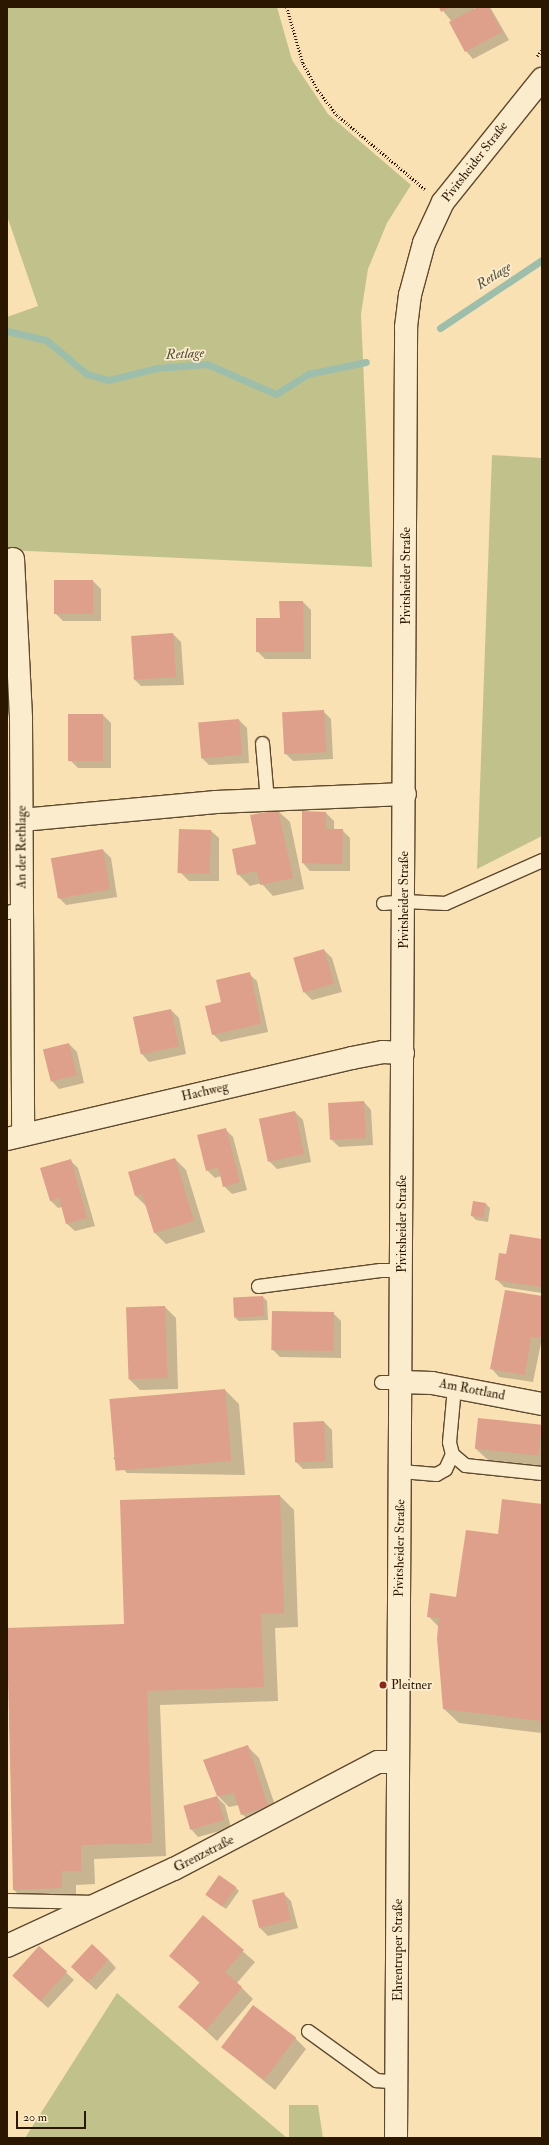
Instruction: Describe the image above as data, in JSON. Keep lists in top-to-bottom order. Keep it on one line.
{"streets":{"main road":["Pivitsheider Straße","An der Rethlage","Hachweg","Am Rottland","Grenzstraße","Ehrentruper Straße"]},"crossings":[["Pivitsheider Straße","Hachweg"],["Pivitsheider Straße","Am Rottland"],["Pivitsheider Straße","Grenzstraße"],["Pivitsheider Straße","Ehrentruper Straße"],["An der Rethlage","Hachweg"],["Grenzstraße","Ehrentruper Straße"]],"water":["Retlage"],"places":["Pleitner"],"scale_bar":"20 m"}
